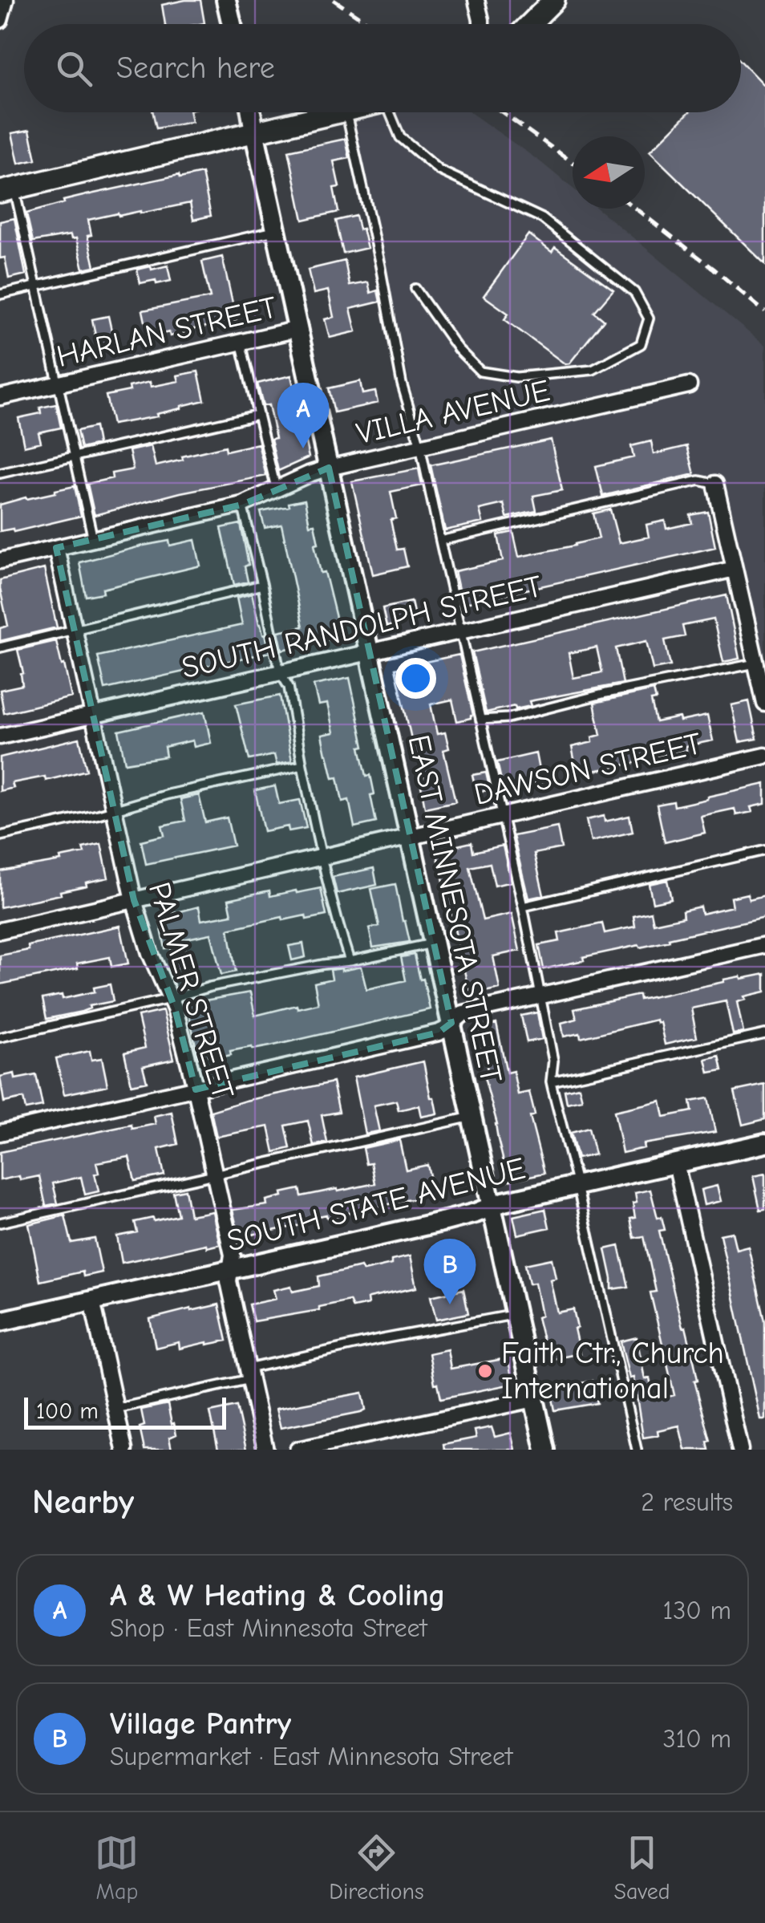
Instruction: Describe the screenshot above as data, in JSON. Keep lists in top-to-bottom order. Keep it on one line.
{"streets":{"street":["HARLAN STREET","VILLA AVENUE","SOUTH RANDOLPH STREET","DAWSON STREET","EAST MINNESOTA STREET","PALMER STREET","SOUTH STATE AVENUE"]},"crossings":[["HARLAN STREET","EAST MINNESOTA STREET"],["VILLA AVENUE","EAST MINNESOTA STREET"],["VILLA AVENUE","PALMER STREET"],["SOUTH RANDOLPH STREET","EAST MINNESOTA STREET"],["SOUTH RANDOLPH STREET","PALMER STREET"],["DAWSON STREET","EAST MINNESOTA STREET"],["DAWSON STREET","PALMER STREET"],["EAST MINNESOTA STREET","SOUTH STATE AVENUE"],["PALMER STREET","SOUTH STATE AVENUE"]],"places":["Faith Ctr., Church International"],"scale_bar":"100 m","north":"left","page":{"search":"Search here","pins":["A","B"],"scale":"100 m","heading":["Nearby","2 results"],"list":[{"mark":"A","name":"A & W Heating & Cooling","note":"Shop · East Minnesota Street","value":"130 m"},{"mark":"B","name":"Village Pantry","note":"Supermarket · East Minnesota Street","value":"310 m"}],"nav":["Map","Directions","Saved"]}}
